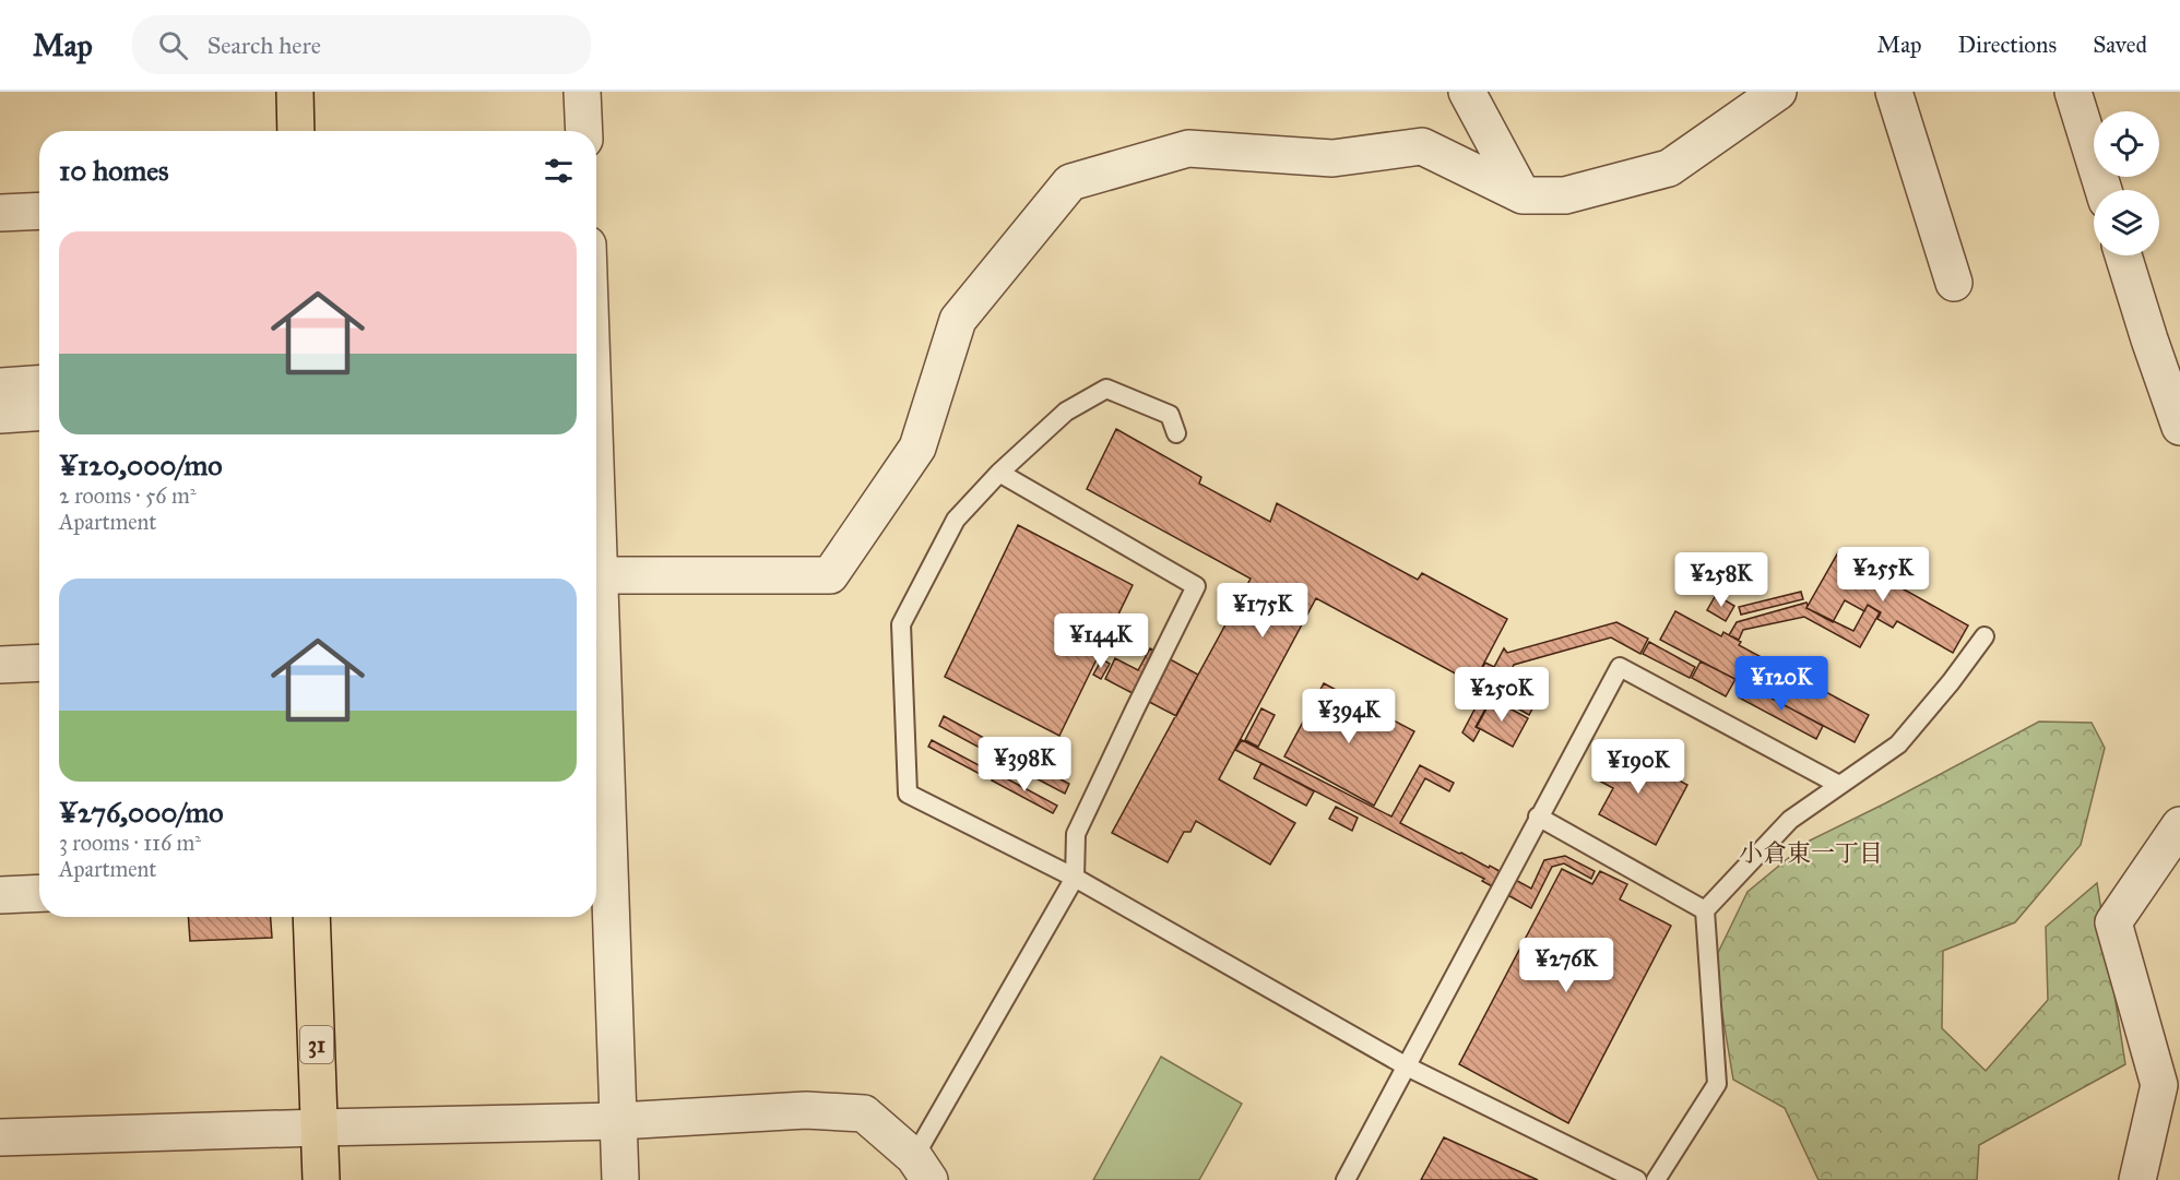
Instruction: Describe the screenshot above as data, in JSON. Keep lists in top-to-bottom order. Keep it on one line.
{"streets":{"main road":["31"]},"districts":["小倉東一丁目"],"page":{"header":"Map","search":"Search here","nav":["Map","Directions","Saved"],"heading":"10 homes","list":[{"name":"¥120,000/mo","note":"2 rooms · 56 m² · Apartment"},{"name":"¥276,000/mo","note":"3 rooms · 116 m² · Apartment"}],"price":["¥255K","¥258K","¥175K","¥144K","¥120K","¥250K","¥394K","¥398K","¥190K","¥276K"]}}
